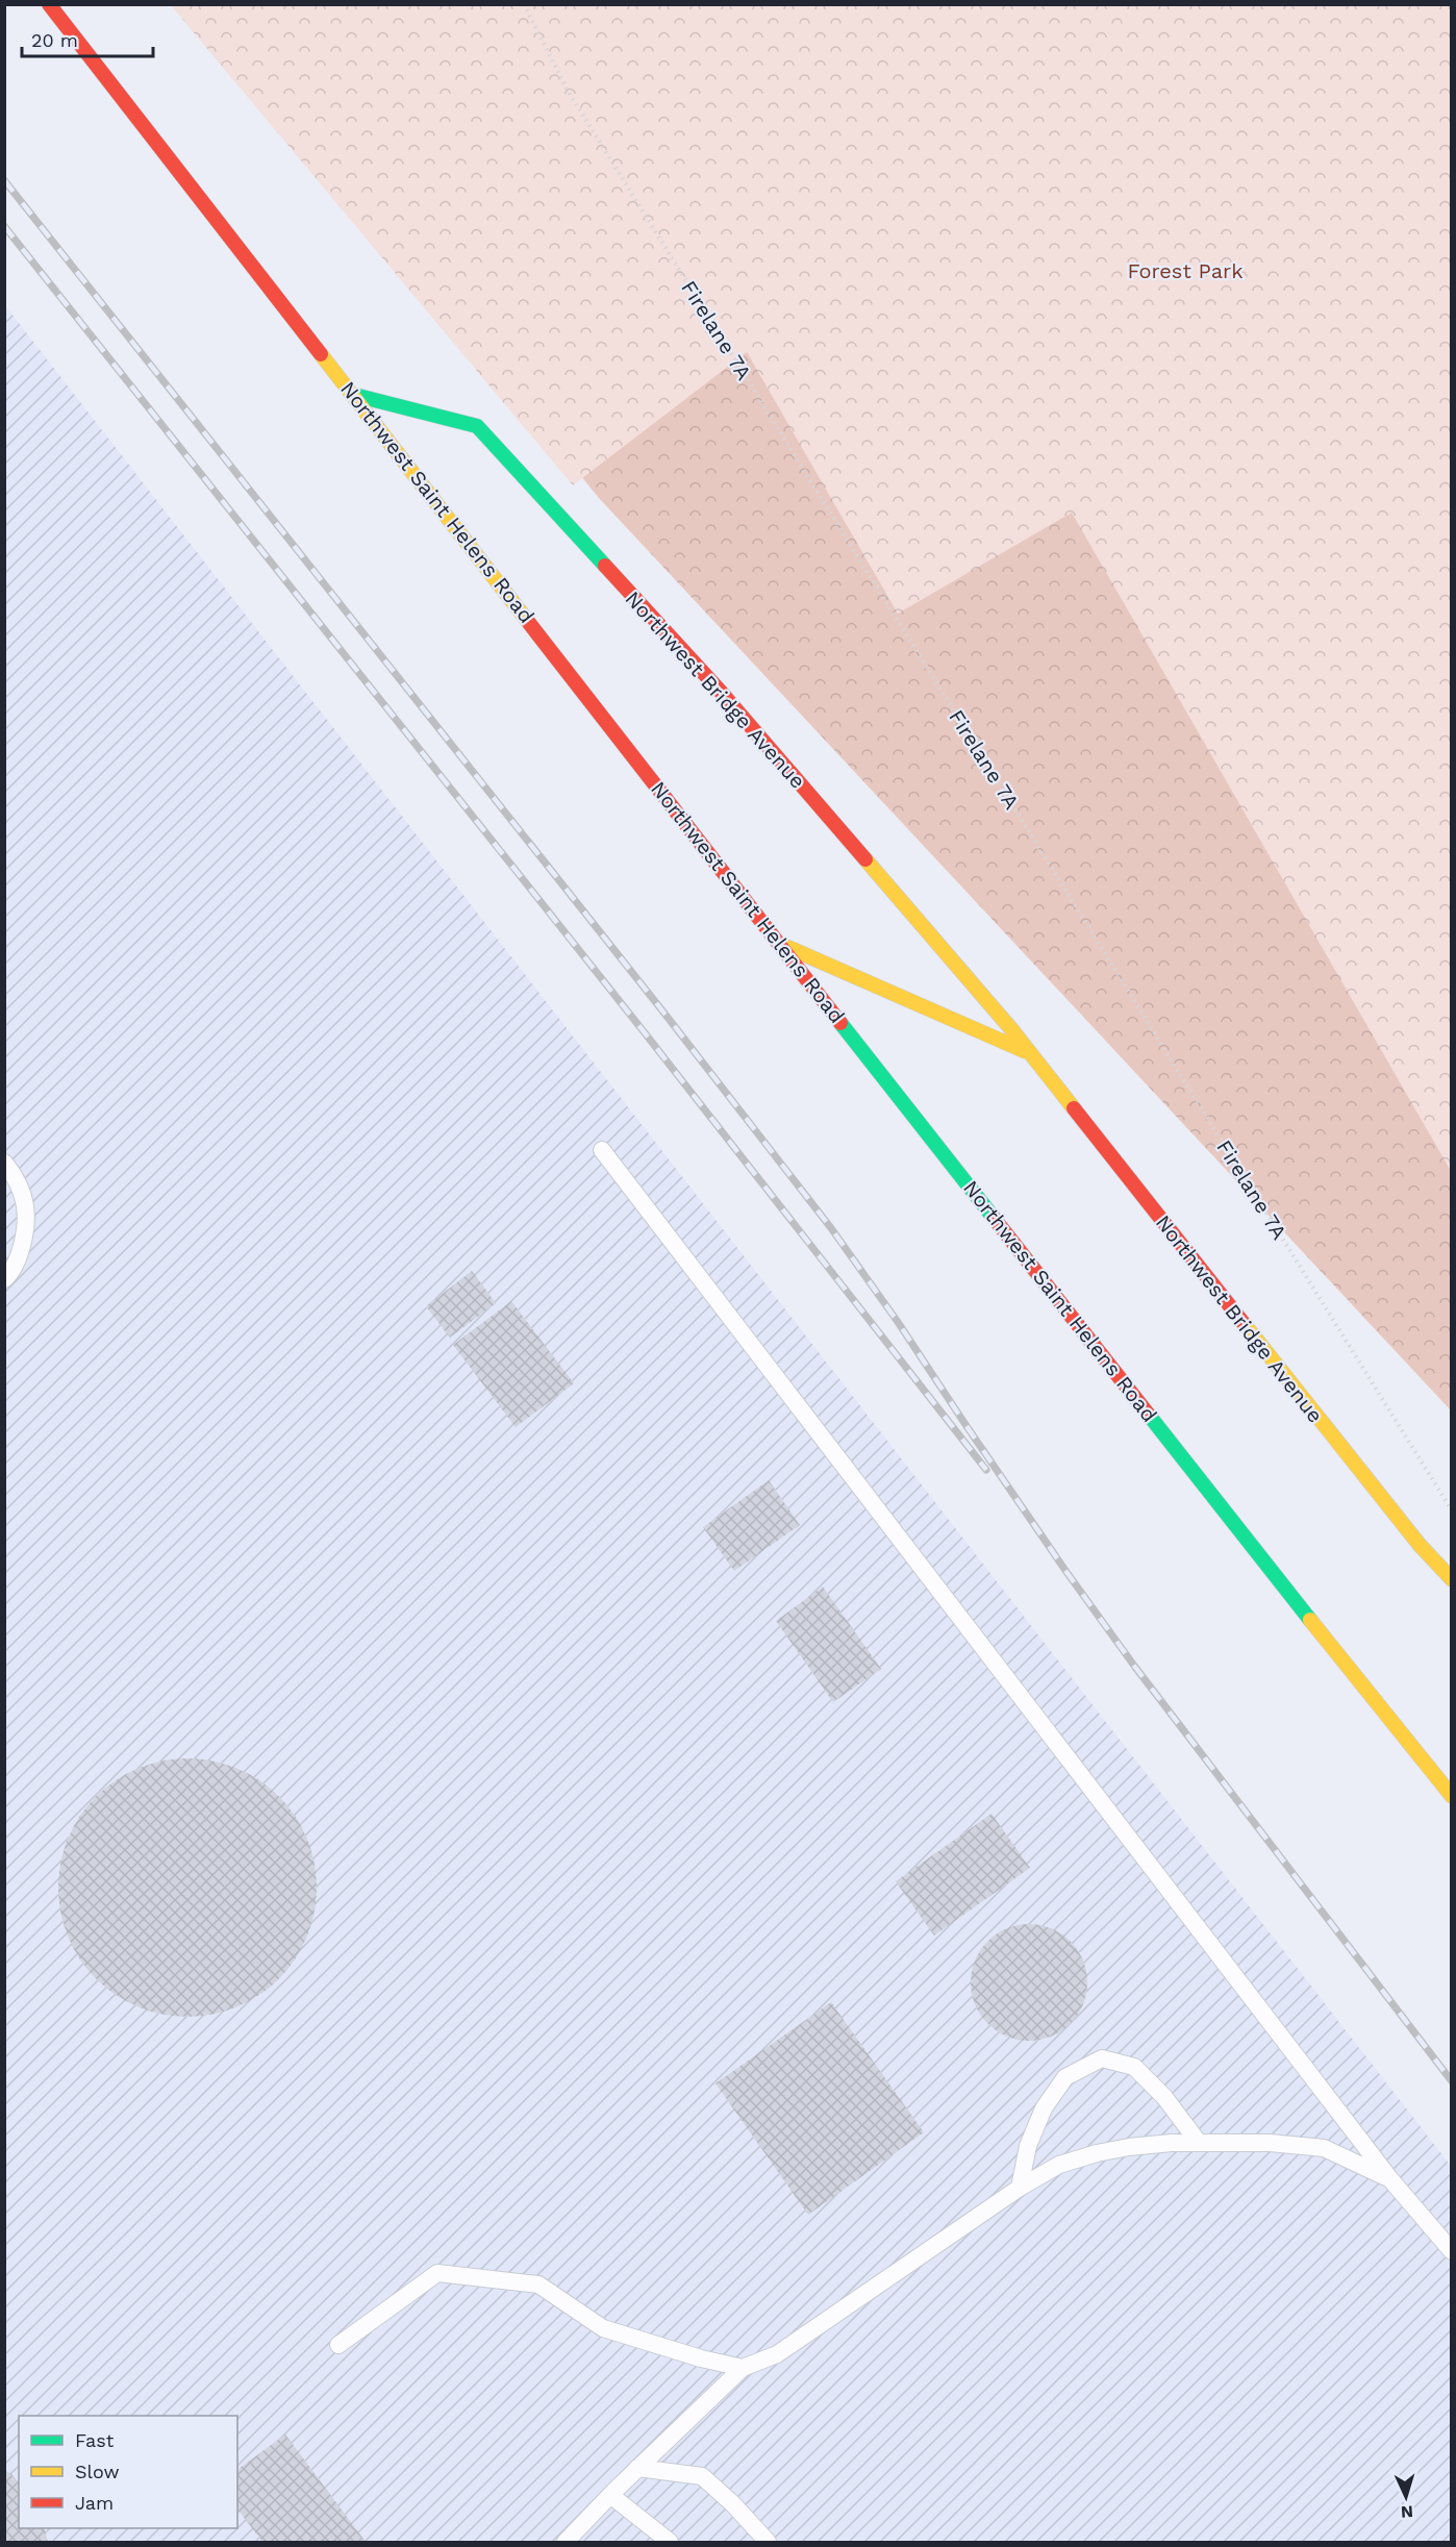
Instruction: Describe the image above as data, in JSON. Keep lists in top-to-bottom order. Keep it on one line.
{"streets":{"main road":["Northwest Saint Helens Road","Northwest Bridge Avenue"],"path":["Firelane 7A"]},"crossings":[["Northwest Saint Helens Road","Northwest Bridge Avenue"]],"parks":["Forest Park"],"legend":["Fast","Slow","Jam"],"scale_bar":"20 m","north":"bottom"}
